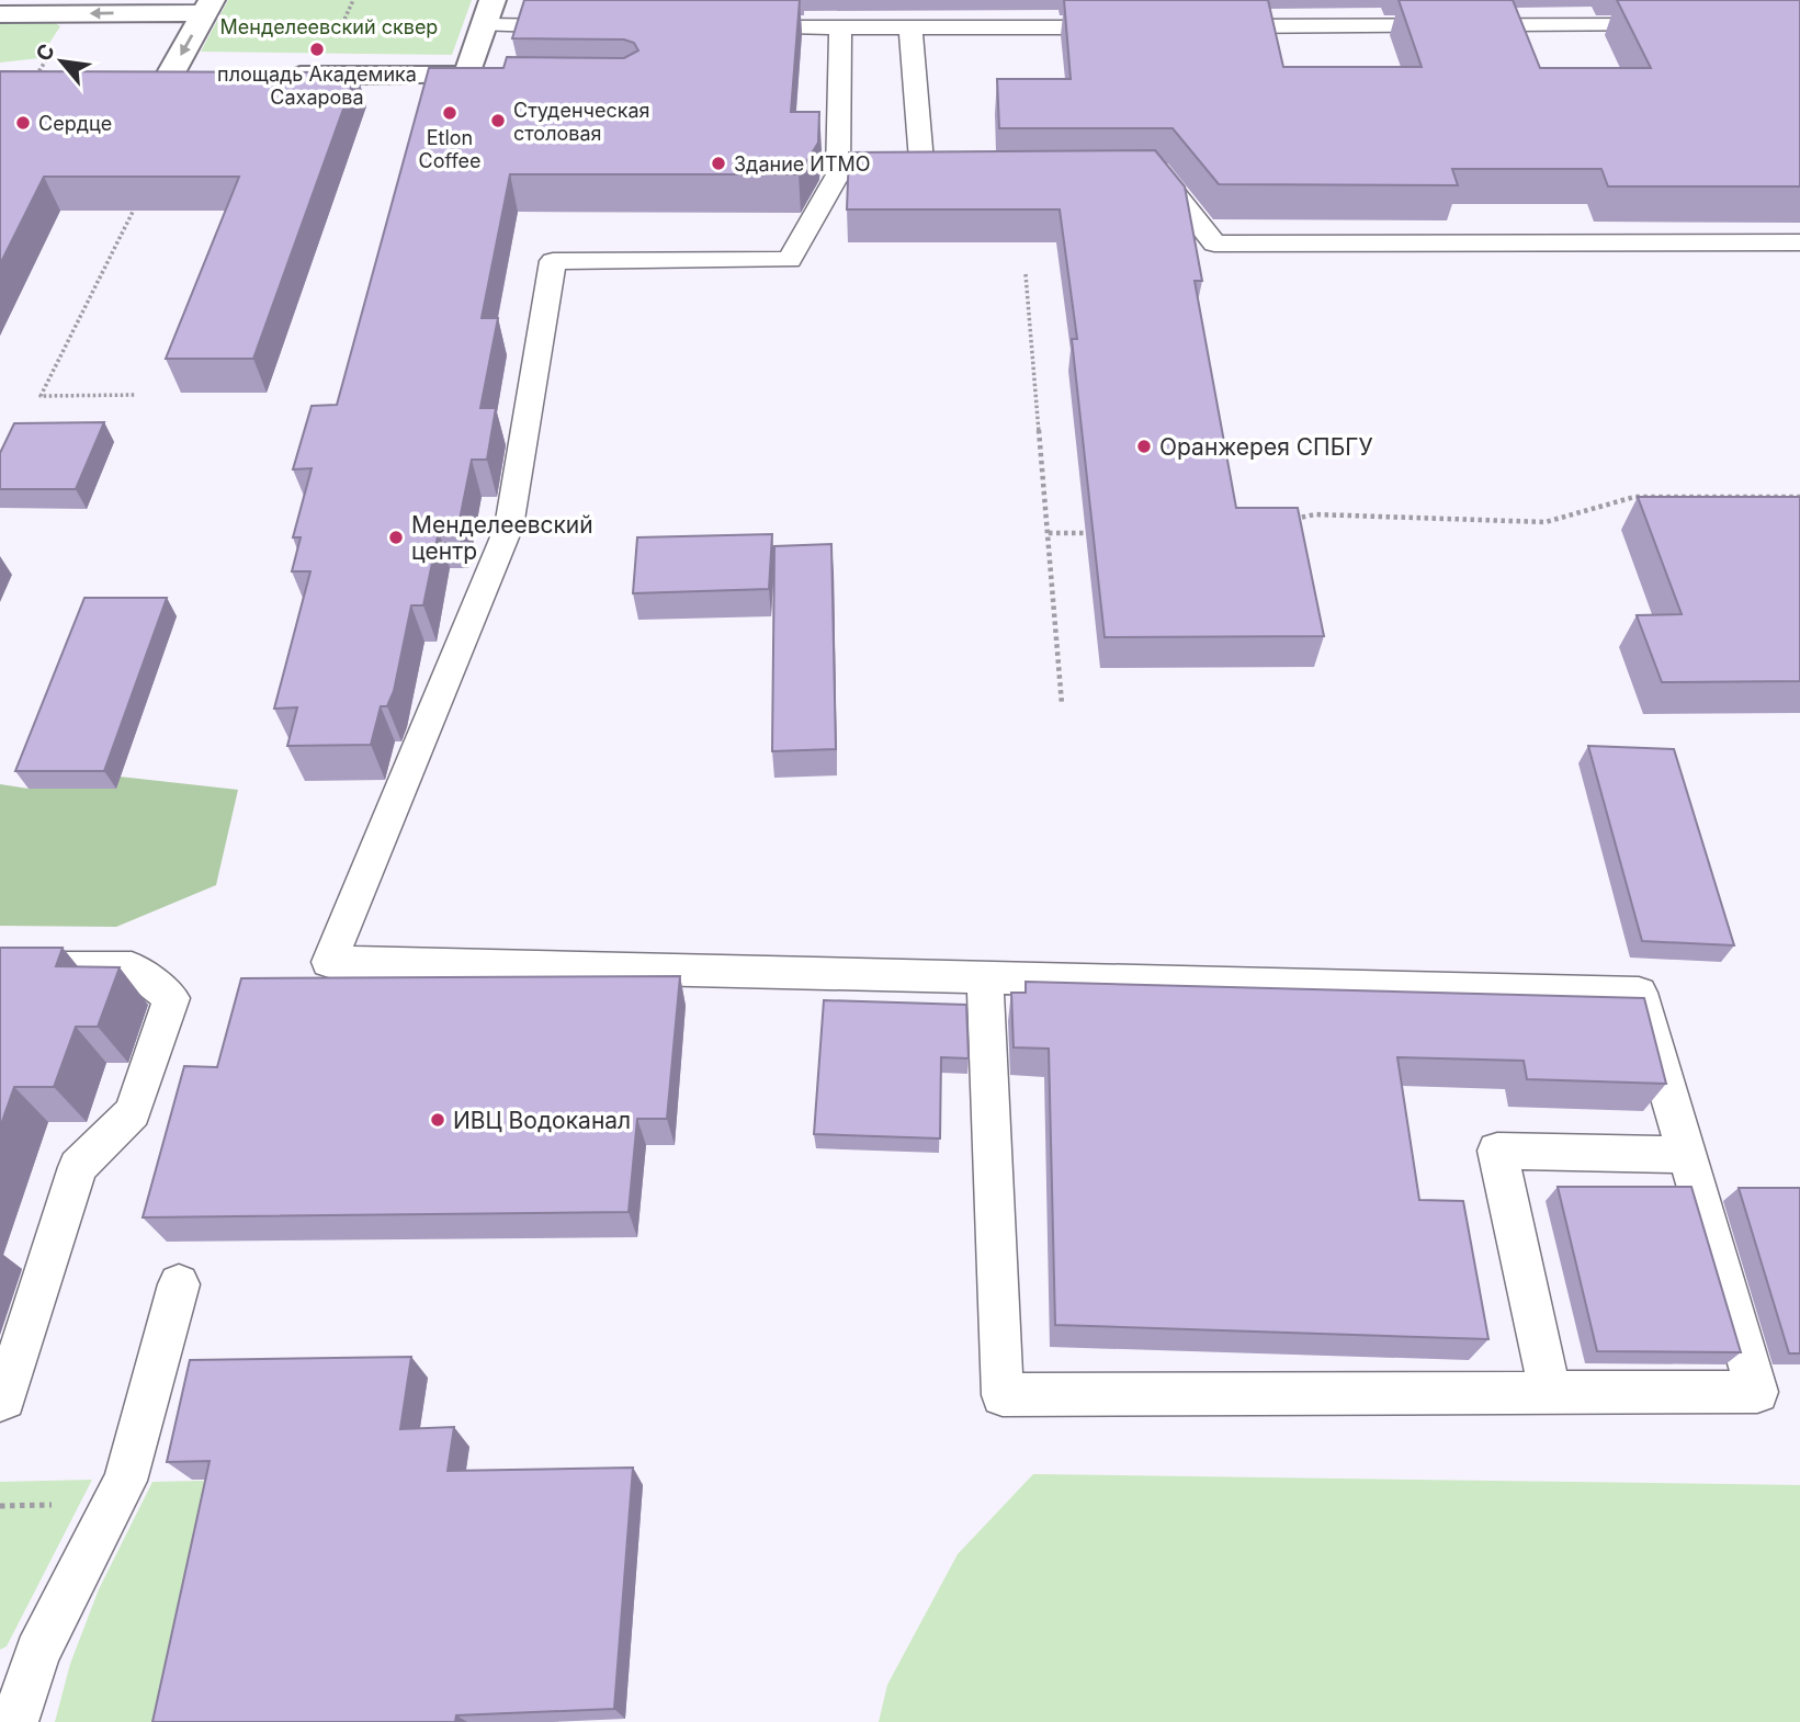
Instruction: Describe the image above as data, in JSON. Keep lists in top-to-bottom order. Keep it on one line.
{"parks":["Менделеевский сквер"],"places":["площадь Академика Сахарова","Etlon Coffee","Студенческая столовая","Сердце","Здание ИТМО","Оранжерея СПБГУ","Менделеевский центр","ИВЦ Водоканал"],"north":"top left"}
